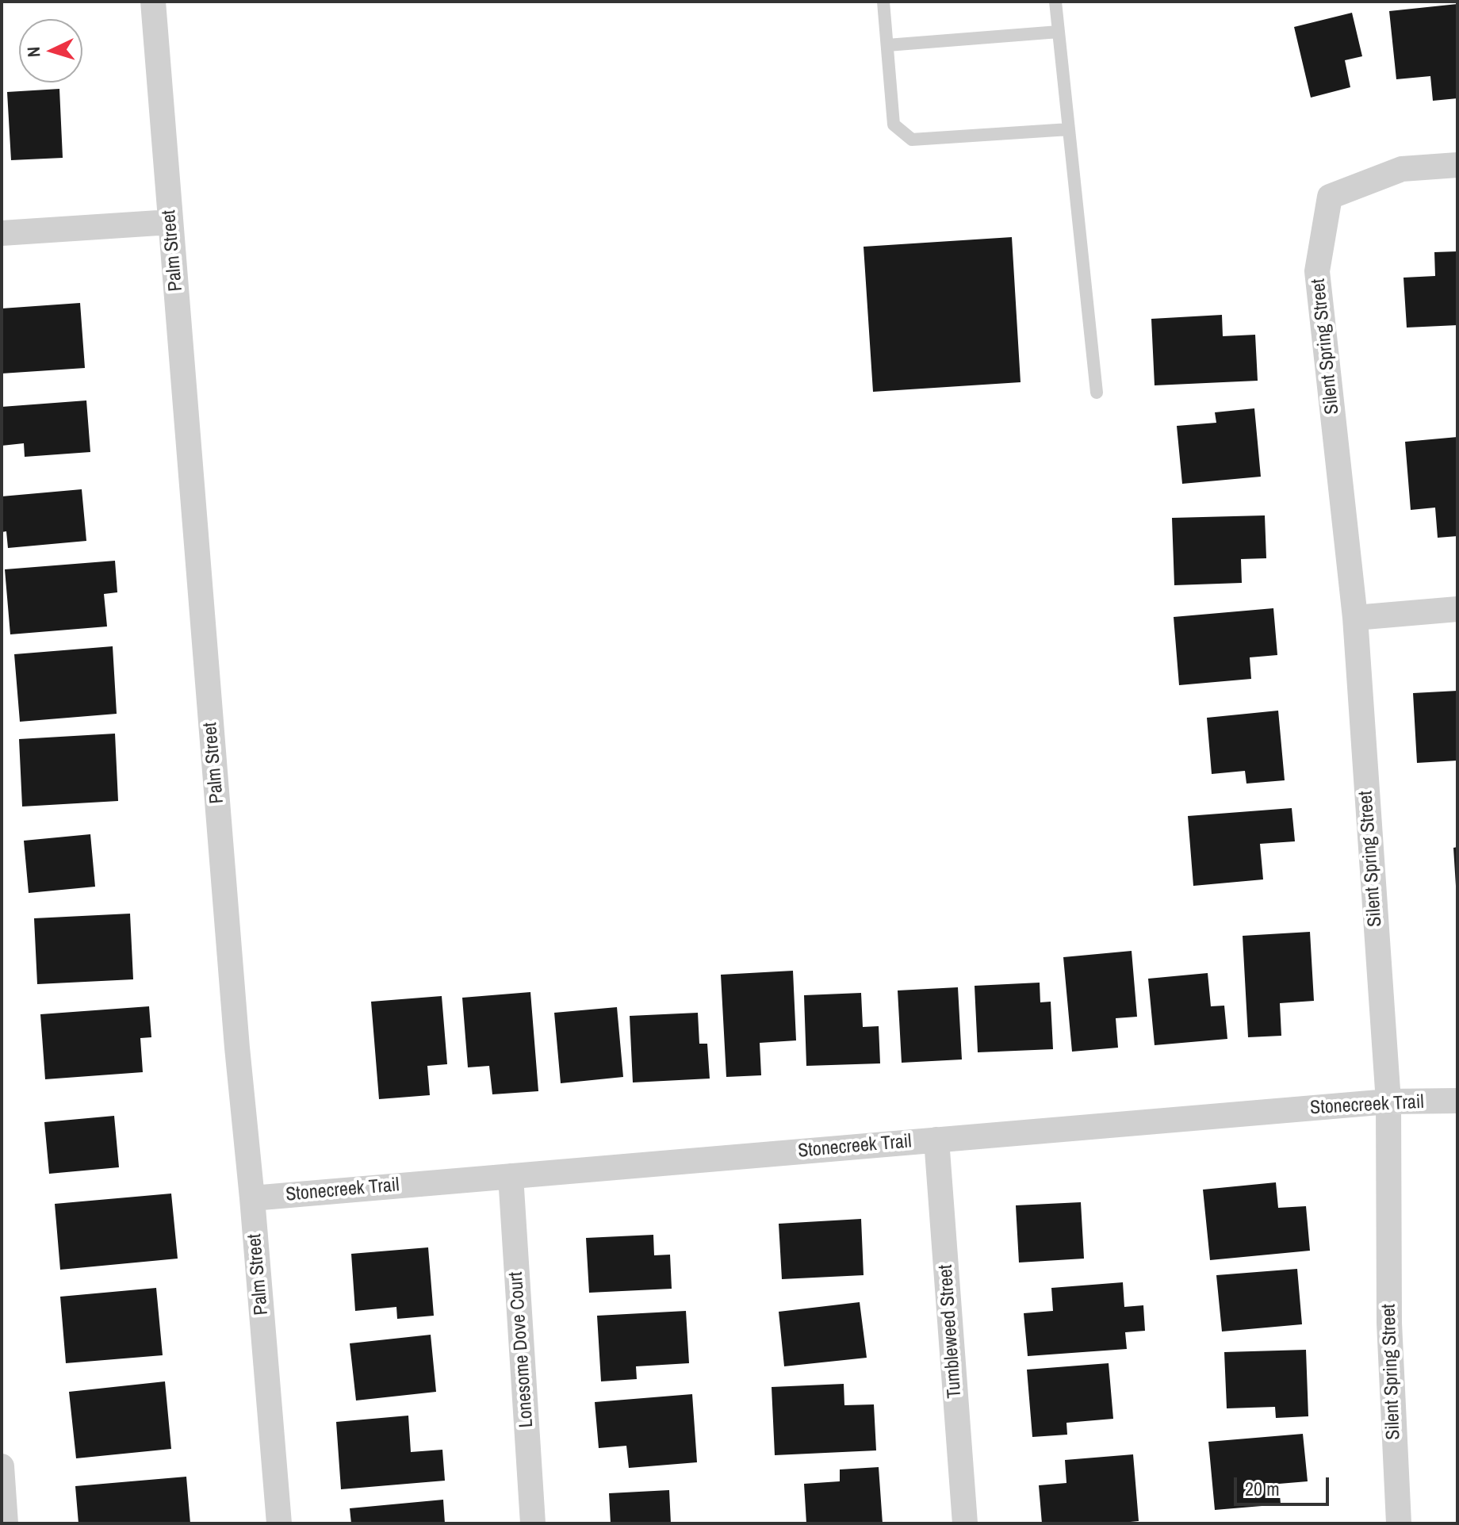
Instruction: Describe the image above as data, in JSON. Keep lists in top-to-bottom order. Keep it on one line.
{"streets":{"street":["Palm Street","Silent Spring Street","Stonecreek Trail","Tumbleweed Street","Lonesome Dove Court"]},"crossings":[["Palm Street","Stonecreek Trail"],["Silent Spring Street","Stonecreek Trail"],["Stonecreek Trail","Tumbleweed Street"],["Stonecreek Trail","Lonesome Dove Court"]],"scale_bar":"20 m","north":"left"}
